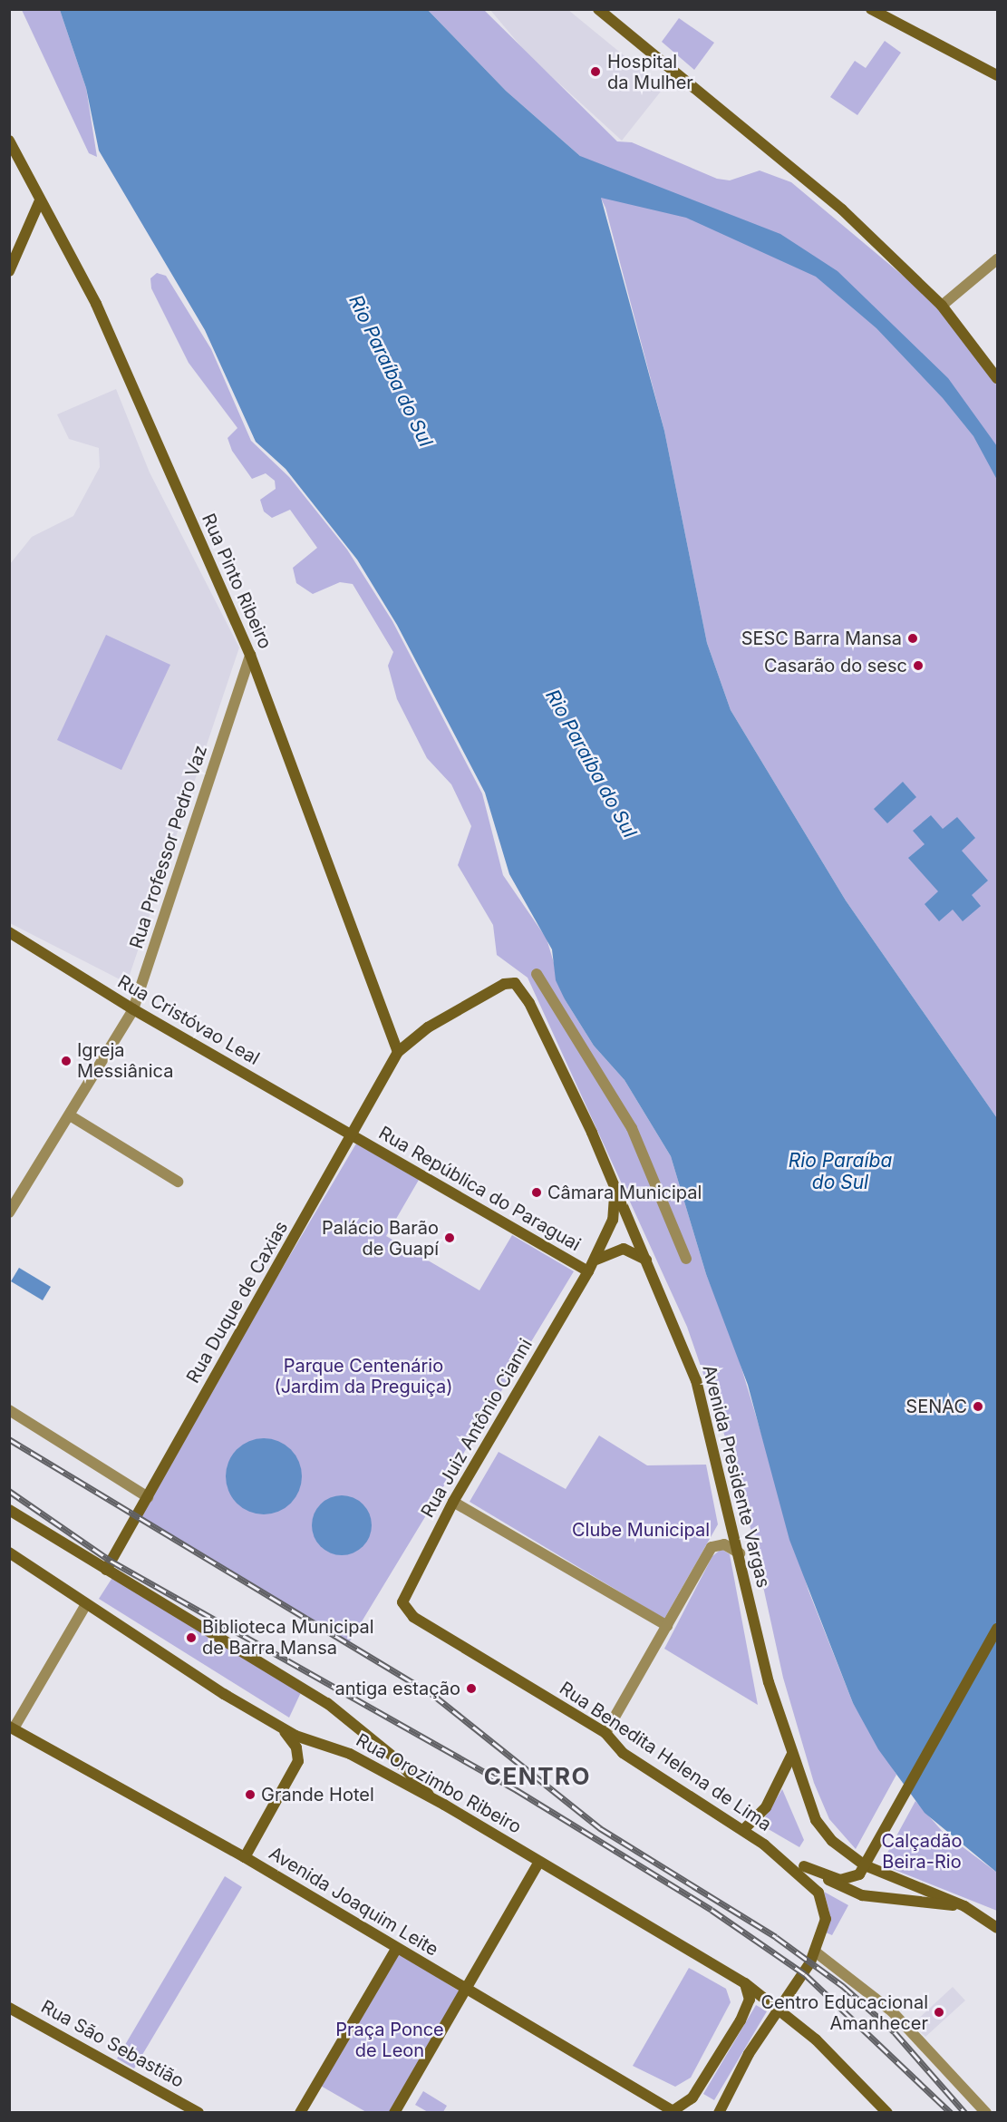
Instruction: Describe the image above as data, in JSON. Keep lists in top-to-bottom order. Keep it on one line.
{"streets":{"street":["Rua Pinto Ribeiro","Rua Professor Pedro Vaz","Rua Cristóvao Leal","Rua República do Paraguai","Rua Duque de Caxias","Rua Juiz Antônio Cianni","Avenida Presidente Vargas","Rua Benedita Helena de Lima","Rua Orozimbo Ribeiro","Avenida Joaquim Leite","Rua São Sebastião"]},"crossings":[["Rua Pinto Ribeiro","Rua Professor Pedro Vaz"],["Rua Pinto Ribeiro","Rua Duque de Caxias"],["Rua Pinto Ribeiro","Avenida Presidente Vargas"],["Rua Professor Pedro Vaz","Rua Cristóvao Leal"],["Rua Cristóvao Leal","Rua República do Paraguai"],["Rua Cristóvao Leal","Rua Duque de Caxias"],["Rua República do Paraguai","Rua Duque de Caxias"],["Rua República do Paraguai","Rua Juiz Antônio Cianni"],["Rua Duque de Caxias","Avenida Presidente Vargas"],["Rua Juiz Antônio Cianni","Avenida Presidente Vargas"],["Rua Juiz Antônio Cianni","Rua Benedita Helena de Lima"]],"districts":["CENTRO"],"water":["Rio Paraíba do Sul"],"parks":["Parque Centenário (Jardim da Preguiça)","Clube Municipal","Calçadão Beira-Rio","Praça Ponce de Leon"],"places":["Hospital da Mulher","SESC Barra Mansa","Casarão do sesc","Igreja Messiânica","Câmara Municipal","Palácio Barão de Guapí","SENAC","Biblioteca Municipal de Barra Mansa","antiga estação","Grande Hotel","Centro Educacional Amanhecer"]}
